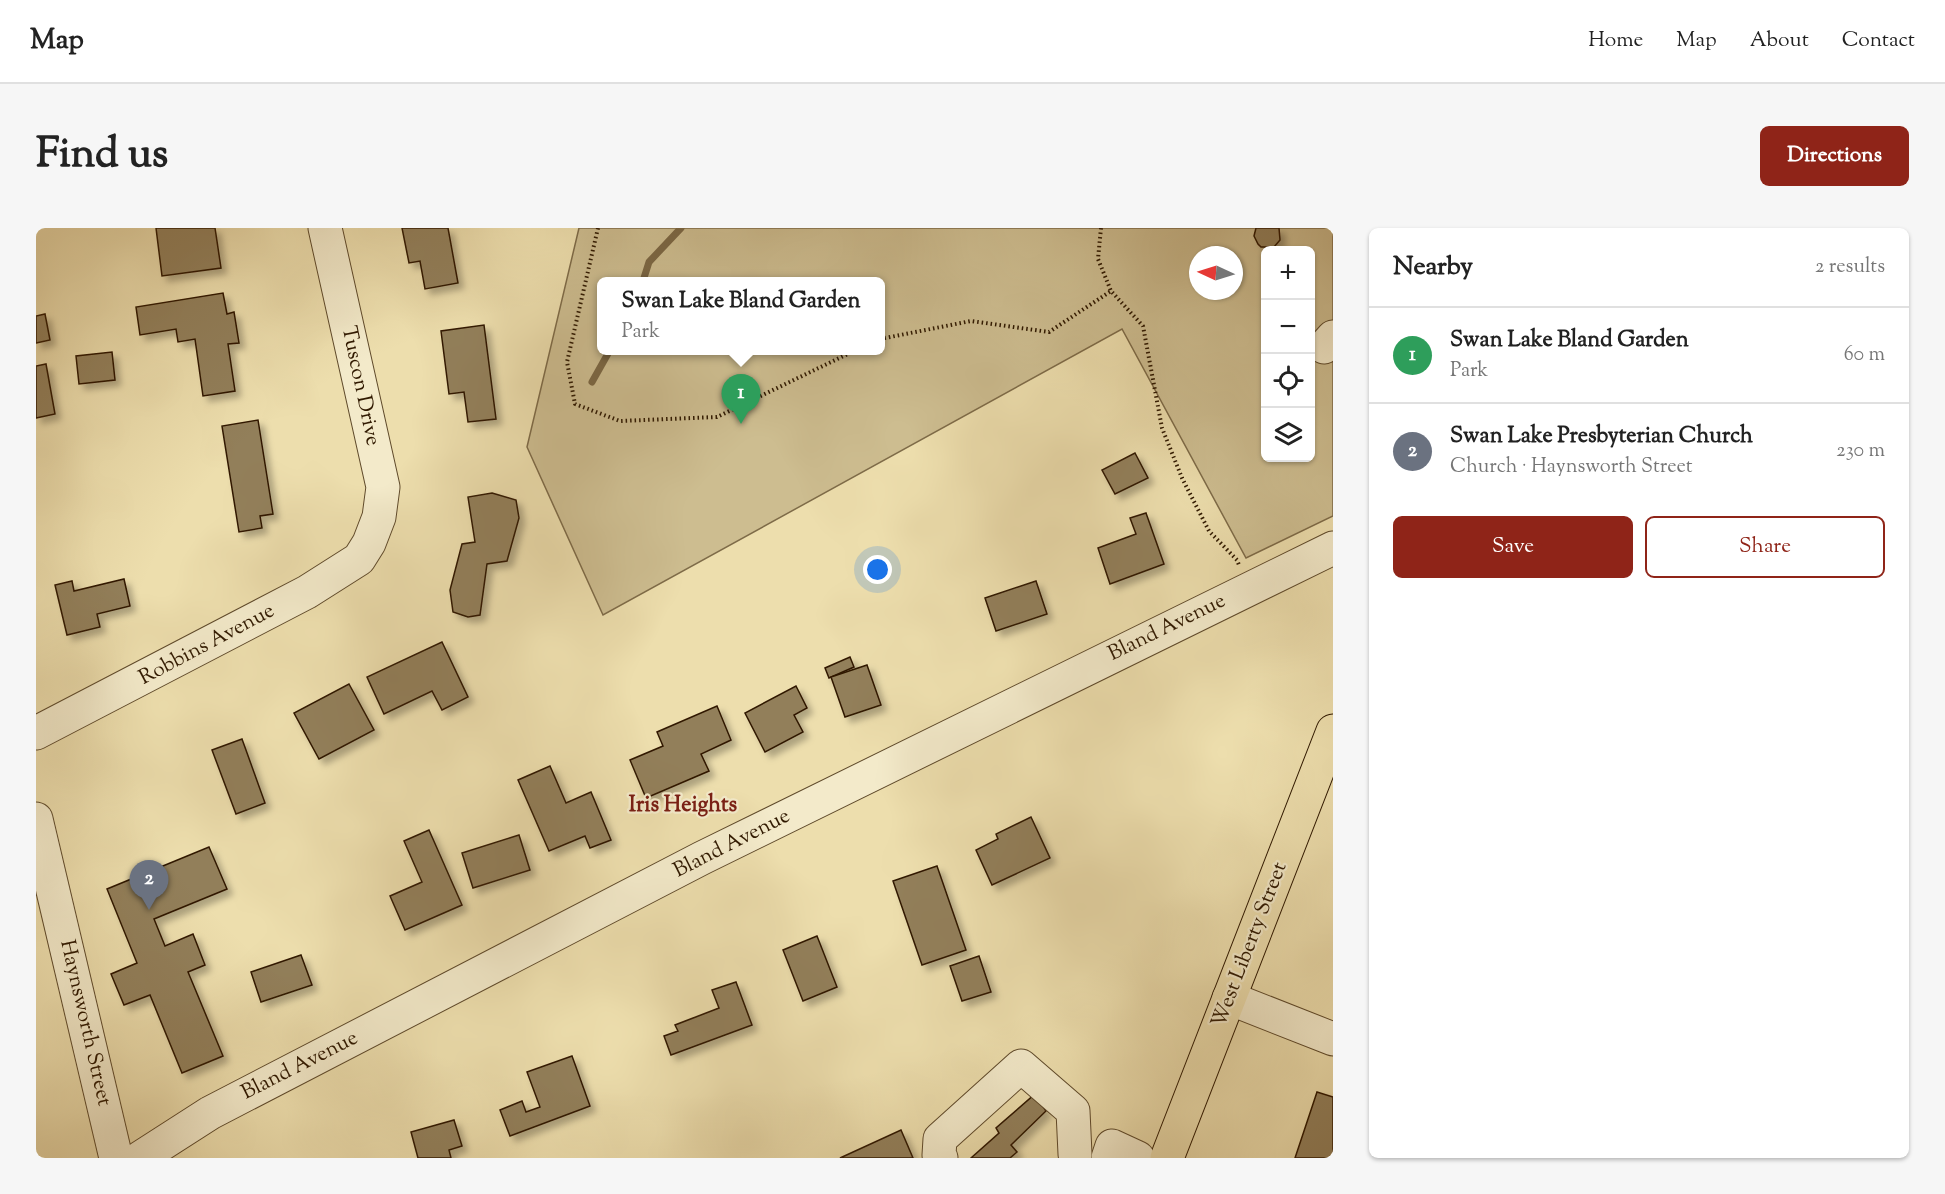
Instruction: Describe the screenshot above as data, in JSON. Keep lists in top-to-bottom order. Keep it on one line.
{"streets":{"main road":["West Liberty Street"],"street":["Tuscon Drive","Bland Avenue","Robbins Avenue","Haynsworth Street"]},"crossings":[["Tuscon Drive","Robbins Avenue"]],"districts":["Iris Heights"],"north":"left","page":{"header":"Map","nav":["Home","Map","About","Contact"],"title":"Find us","buttons":["Directions",["Save","Share"]],"heading":["Nearby","2 results"],"map_buttons":["+","−"],"popup":["Swan Lake Bland Garden","Park"],"list":[{"mark":"1","name":"Swan Lake Bland Garden","note":"Park","value":"60 m"},{"mark":"2","name":"Swan Lake Presbyterian Church","note":"Church · Haynsworth Street","value":"230 m"}],"pins":["1","2"]}}
